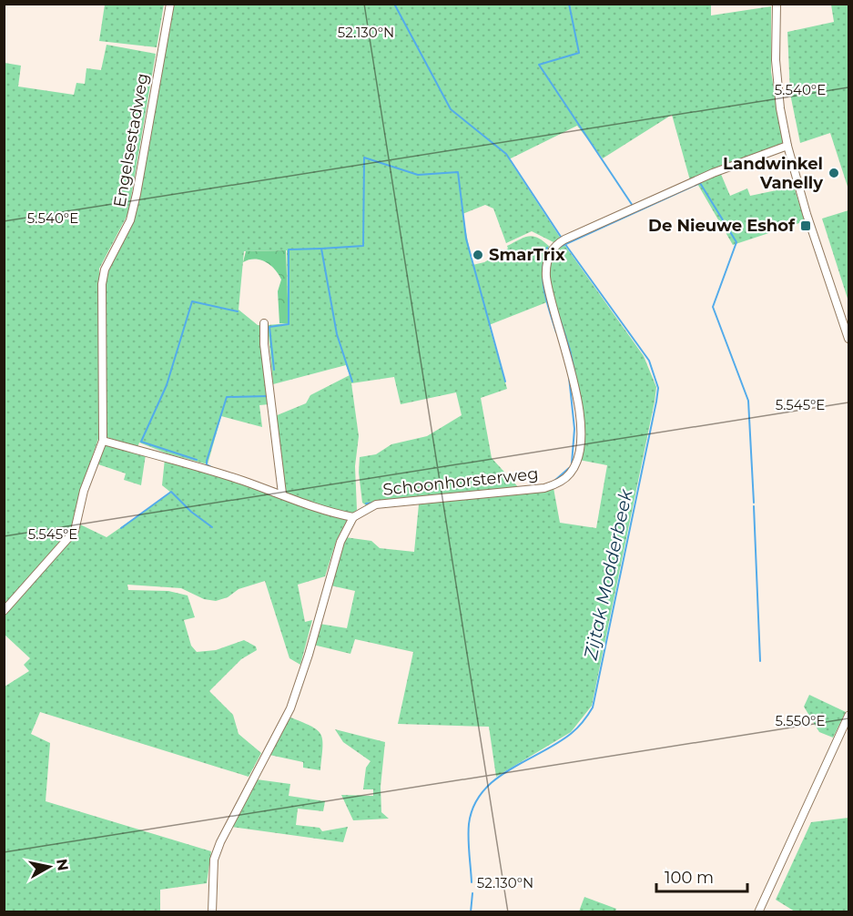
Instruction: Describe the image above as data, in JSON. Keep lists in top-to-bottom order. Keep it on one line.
{"streets":{"street":["Engelsestadweg","Schoonhorsterweg"]},"water":["Zijtak Modderbeek"],"places":{"other":["Landwinkel Vanelly","SmarTrix"],"transit":["De Nieuwe Eshof"]},"scale_bar":"100 m","north":"right","coordinates":["52.130°N","5.540°E","5.545°E","5.550°E"]}
